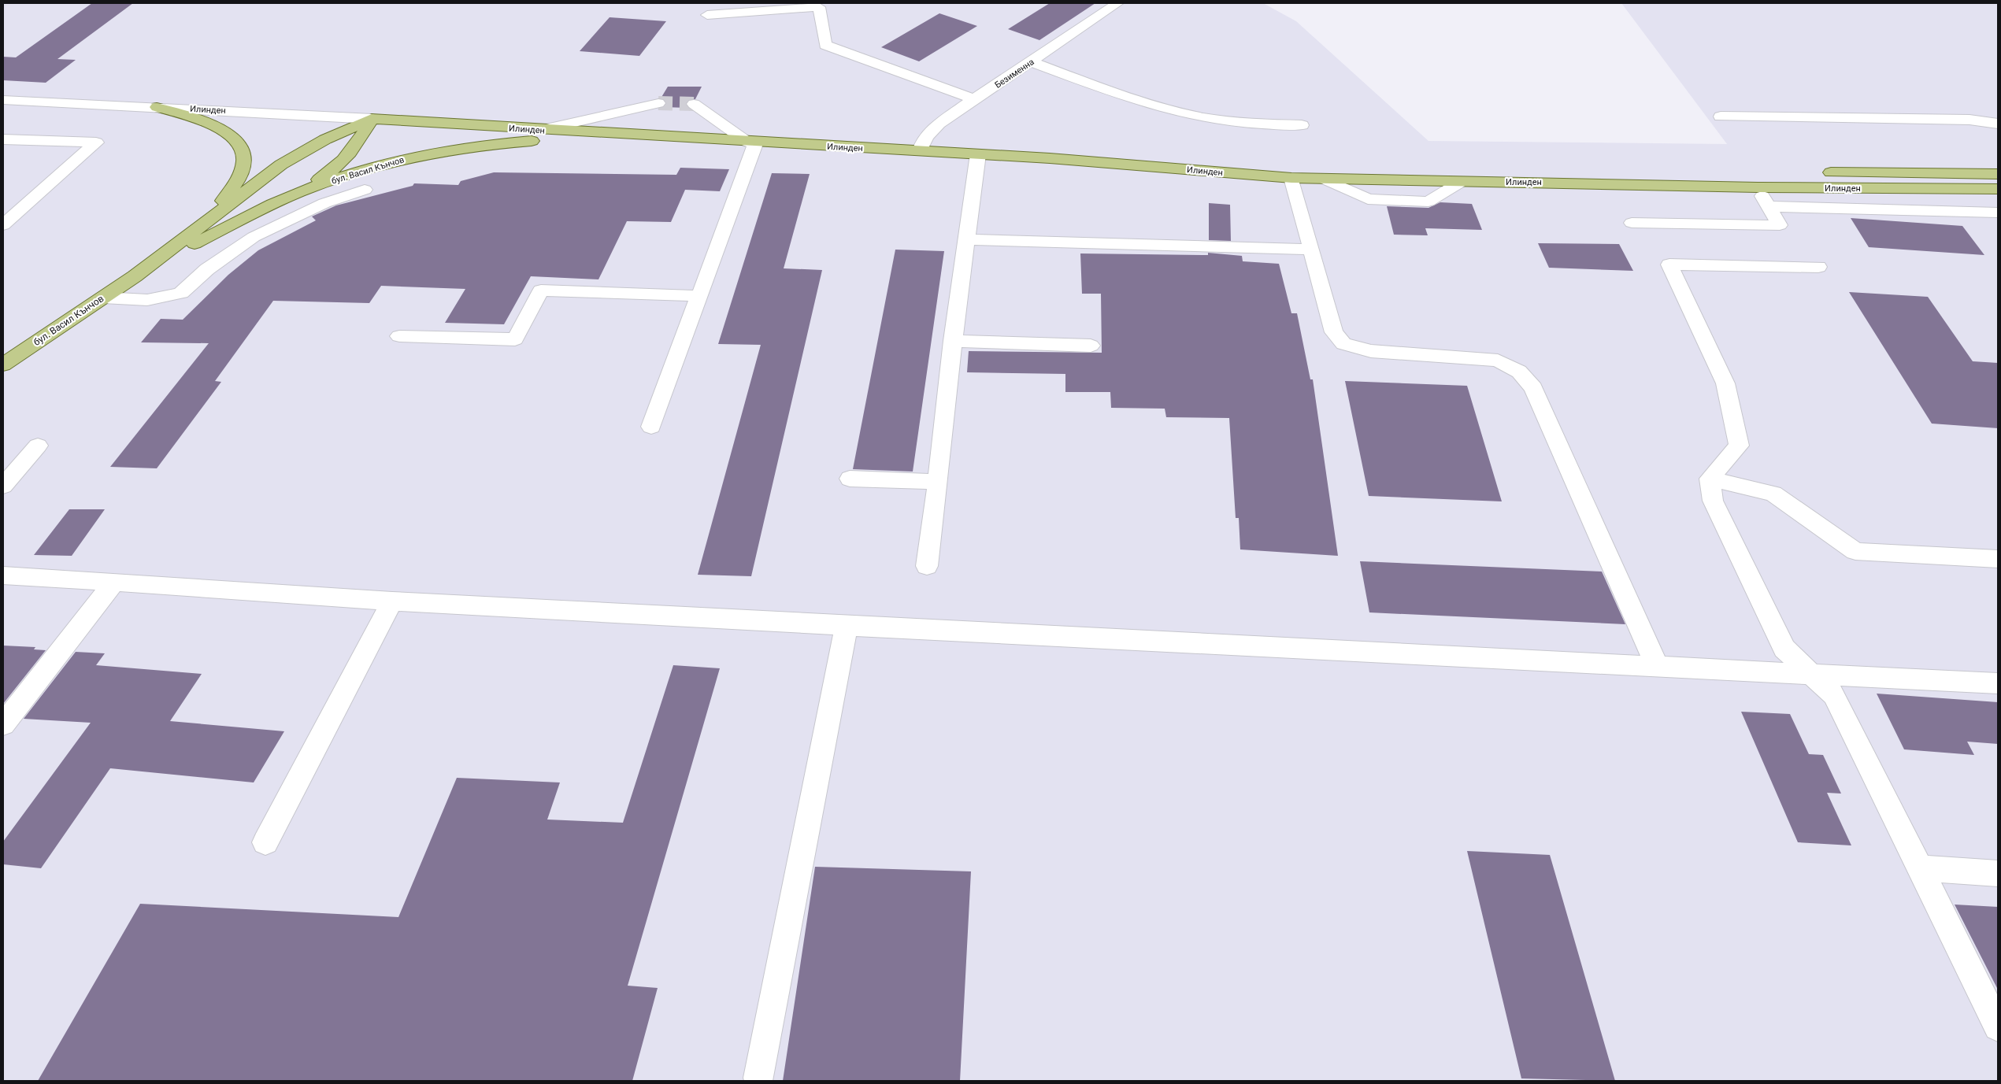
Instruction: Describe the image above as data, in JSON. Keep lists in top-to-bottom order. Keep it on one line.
{"streets":{"main road":["Илинден","бул. Васил Кънчов"],"street":["Безименна"]},"crossings":[["Безименна","Илинден"],["Илинден","бул. Васил Кънчов"]]}
